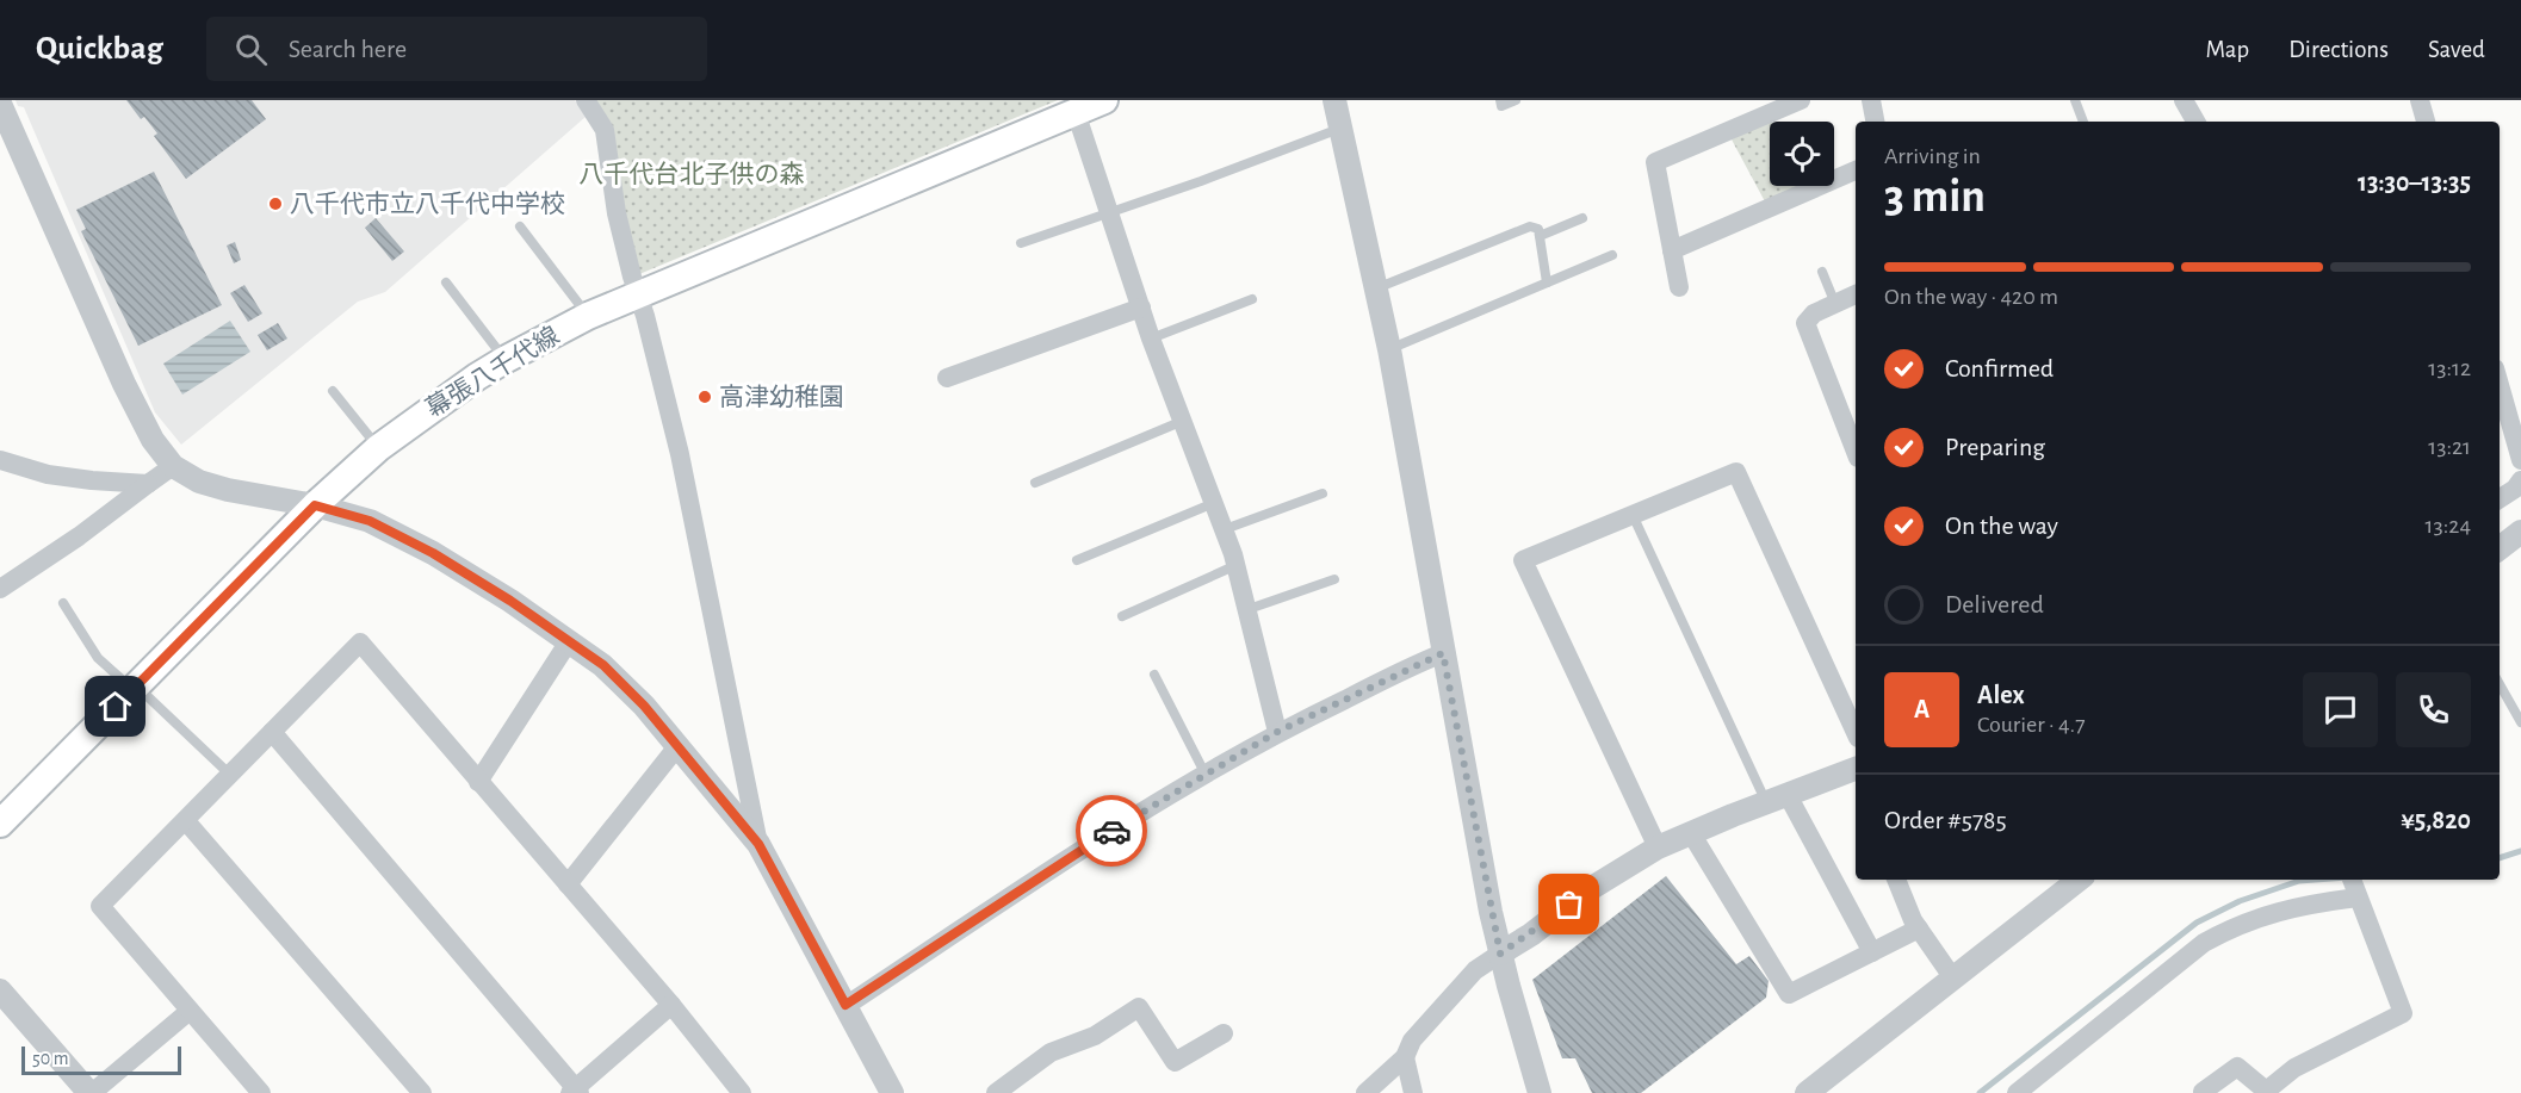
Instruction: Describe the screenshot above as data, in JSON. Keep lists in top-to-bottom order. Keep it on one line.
{"streets":{"main road":["幕張八千代線"]},"parks":["八千代台北子供の森"],"places":["八千代市立八千代中学校","高津幼稚園"],"scale_bar":"50 m","page":{"header":"Quickbag","search":"Search here","nav":["Map","Directions","Saved"],"heading":["3 min","Arriving in","13:30–13:35"],"panel":["Alex","Courier · 4.7","Order #5785","¥5,820"],"bar":"On the way · 420 m","list":[["Confirmed","13:12"],["Preparing","13:21"],["On the way","13:24"],"Delivered"],"round":"A","scale":"50 m"}}
